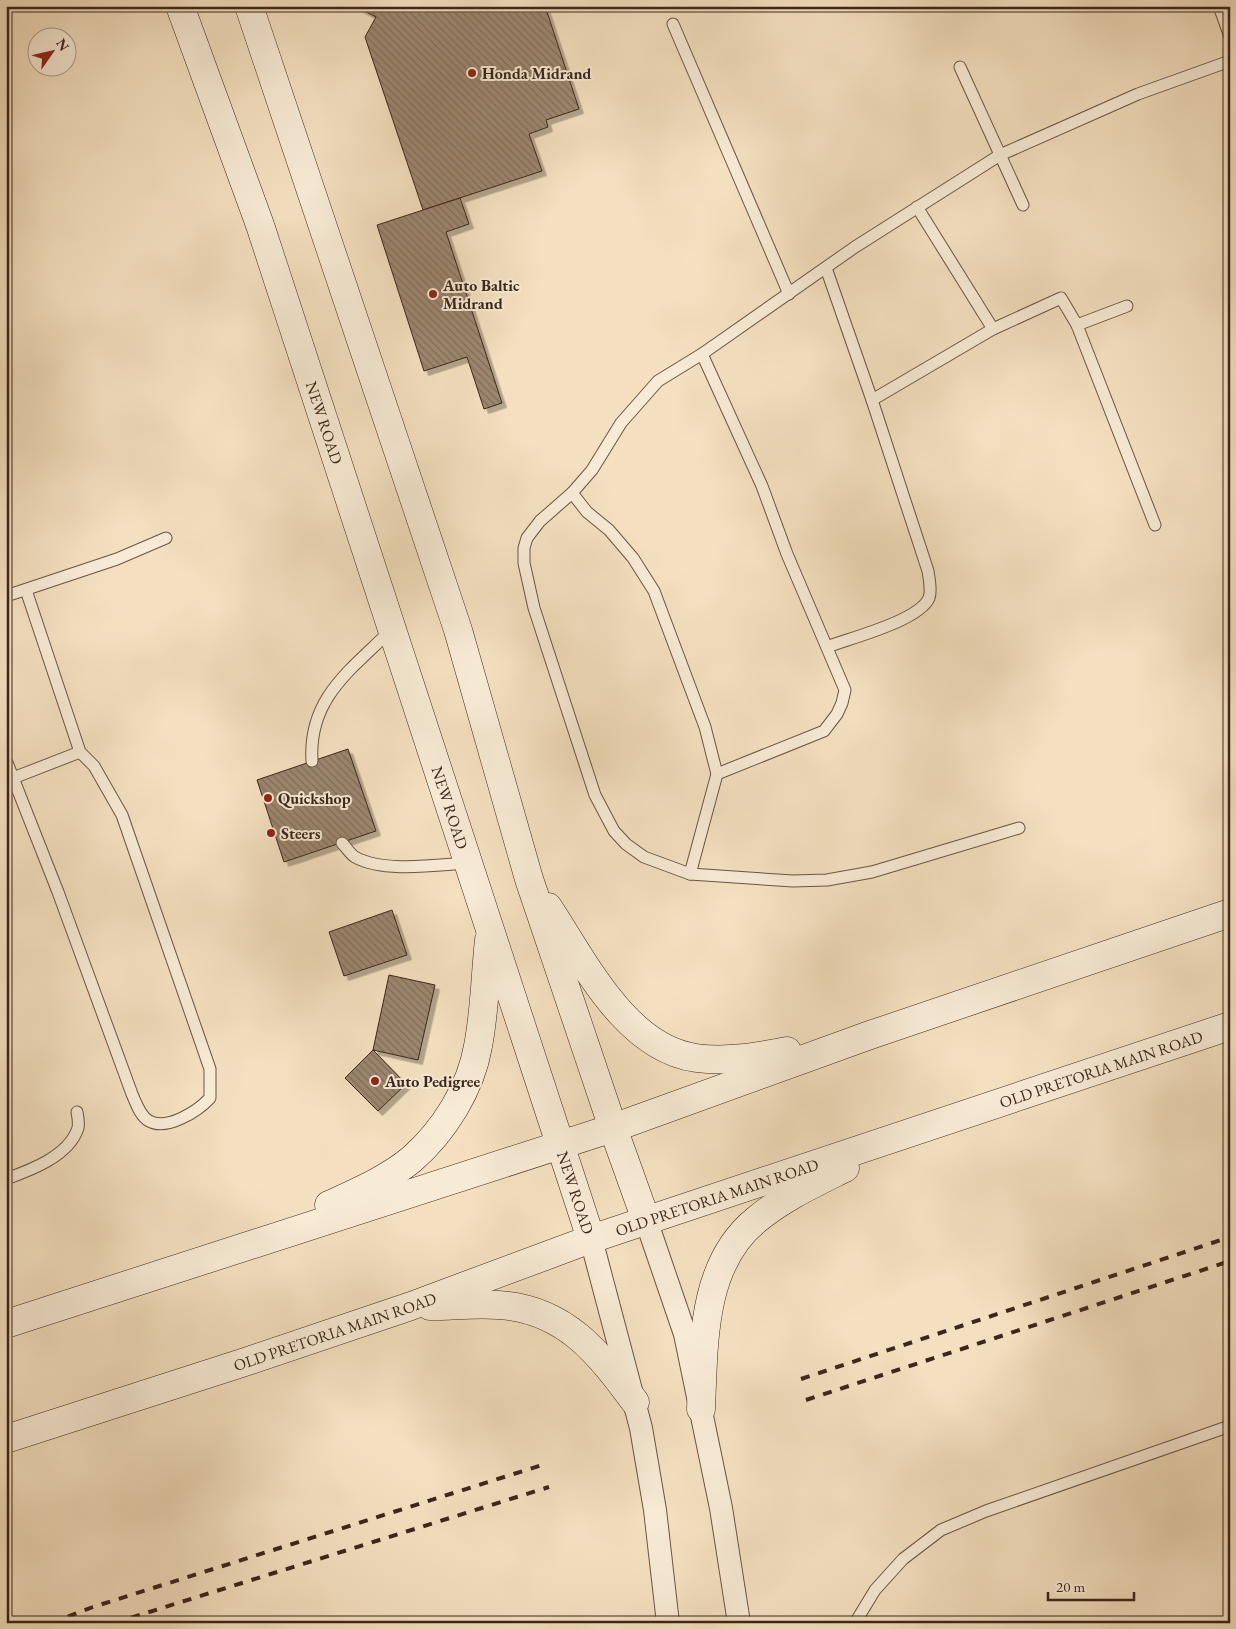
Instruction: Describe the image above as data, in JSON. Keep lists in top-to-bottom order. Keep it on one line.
{"streets":{"main road":["NEW ROAD","OLD PRETORIA MAIN ROAD"]},"crossings":[["NEW ROAD","OLD PRETORIA MAIN ROAD"]],"places":["Honda Midrand","Auto Baltic Midrand","Quickshop","Steers","Auto Pedigree"],"scale_bar":"20 m","north":"top right"}
